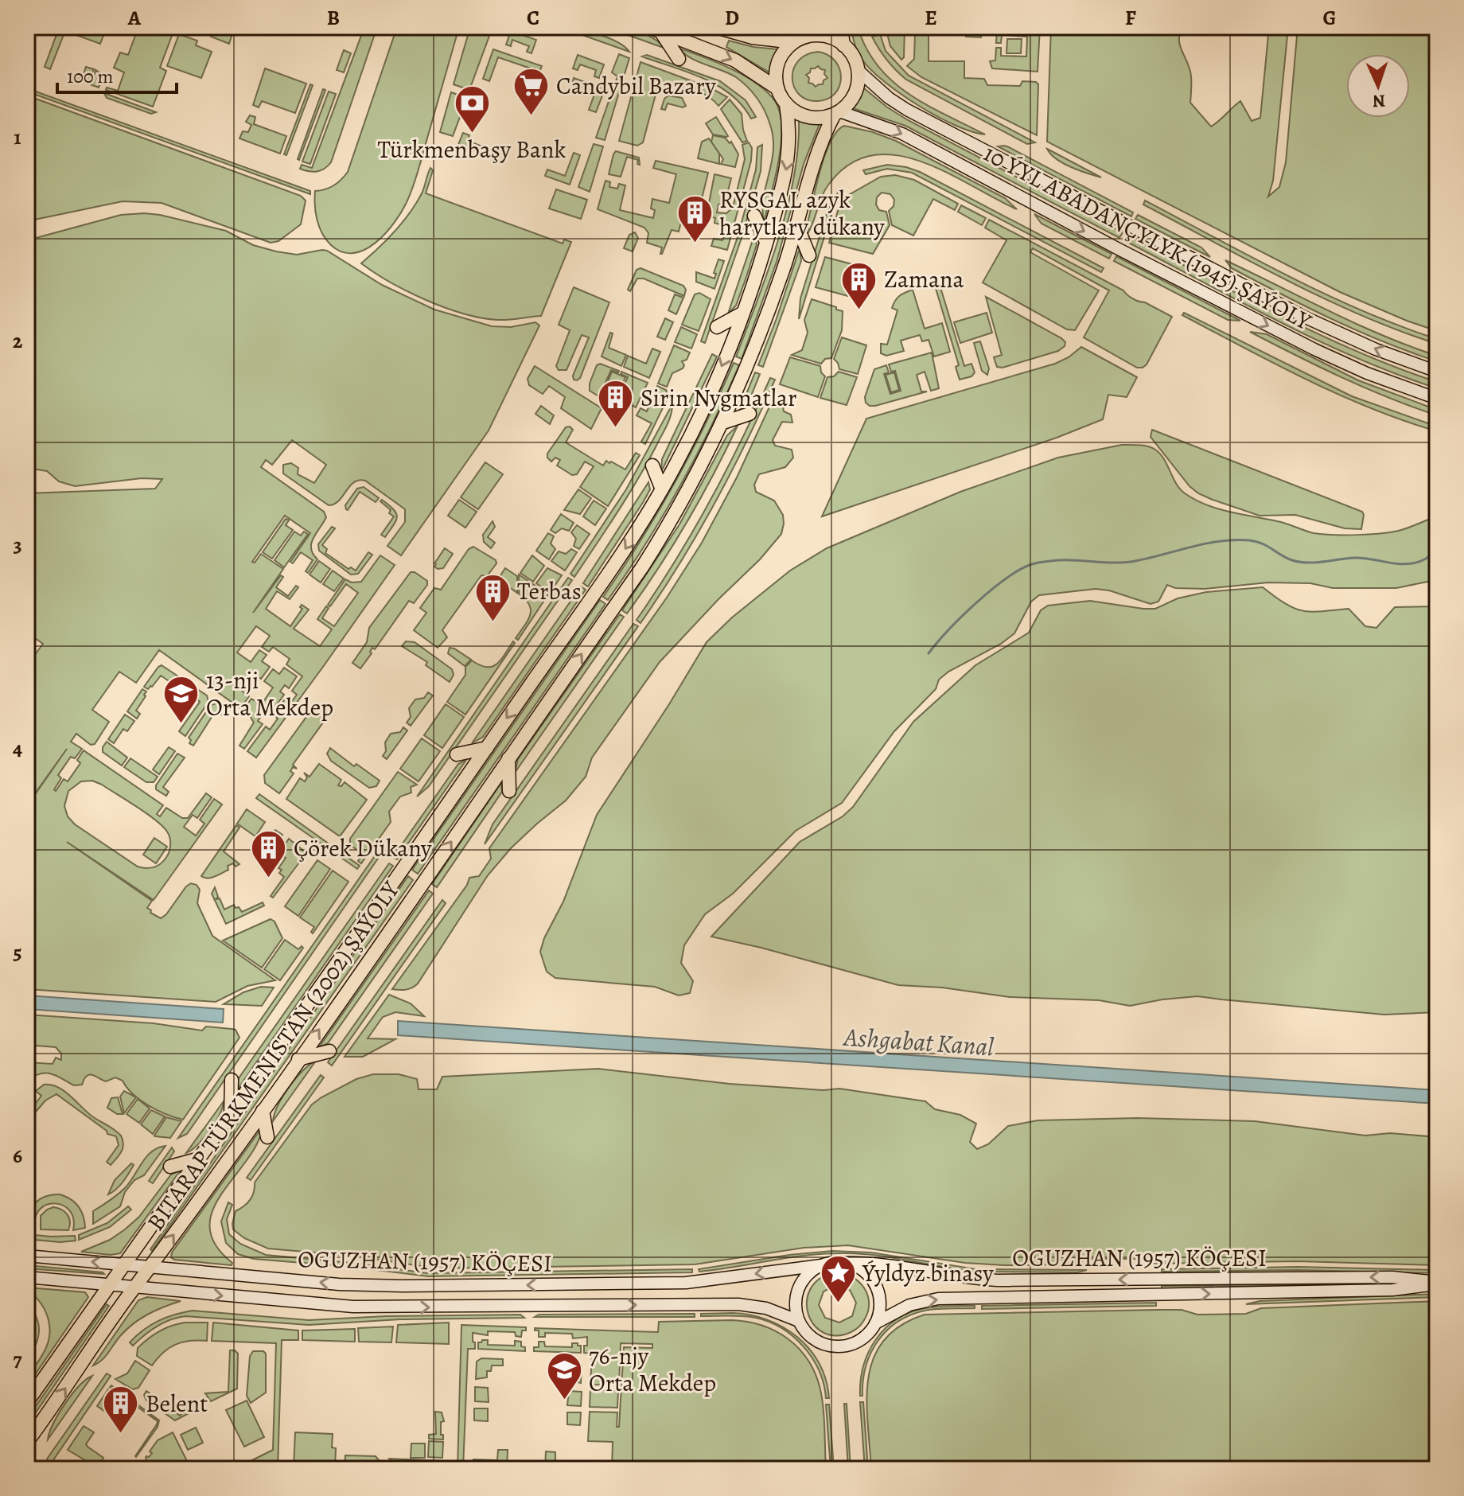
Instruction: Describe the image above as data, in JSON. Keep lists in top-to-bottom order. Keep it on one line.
{"streets":{"main road":["10 ÝYL ABADANÇYLYK (1945) ŞAÝOLY","BITARAP TÜRKMENISTAN (2002) ŞAÝOLY","OGUZHAN (1957) KÖÇESI"]},"crossings":[["10 ÝYL ABADANÇYLYK (1945) ŞAÝOLY","BITARAP TÜRKMENISTAN (2002) ŞAÝOLY"],["BITARAP TÜRKMENISTAN (2002) ŞAÝOLY","OGUZHAN (1957) KÖÇESI"]],"water":["Ashgabat Kanal"],"places":{"supermarket":["Candybil Bazary"],"bank":["Türkmenbaşy Bank"],"building":["RYSGAL azyk harytlary dükany","Zamana","Sirin Nygmatlar","Terbas","Çörek Dükany","Belent"],"school or university":["13-nji Orta Mekdep","76-njy Orta Mekdep"],"place":["Ýyldyz binasy"]},"scale_bar":"100 m","north":"bottom","grid":{"columns":["A","B","C","D","E","F","G"],"rows":["1","2","3","4","5","6","7"]}}
